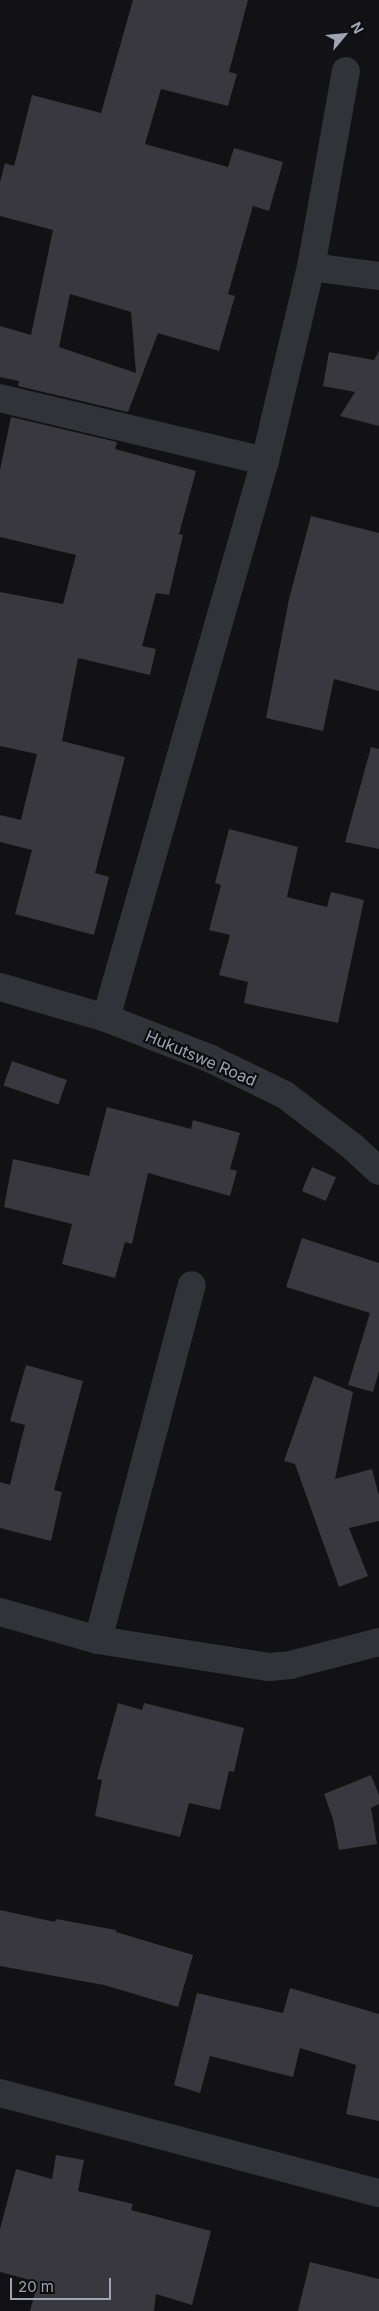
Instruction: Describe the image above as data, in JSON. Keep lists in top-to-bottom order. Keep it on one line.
{"streets":{"street":["Hukutswe Road"]},"scale_bar":"20 m","north":"top right"}
